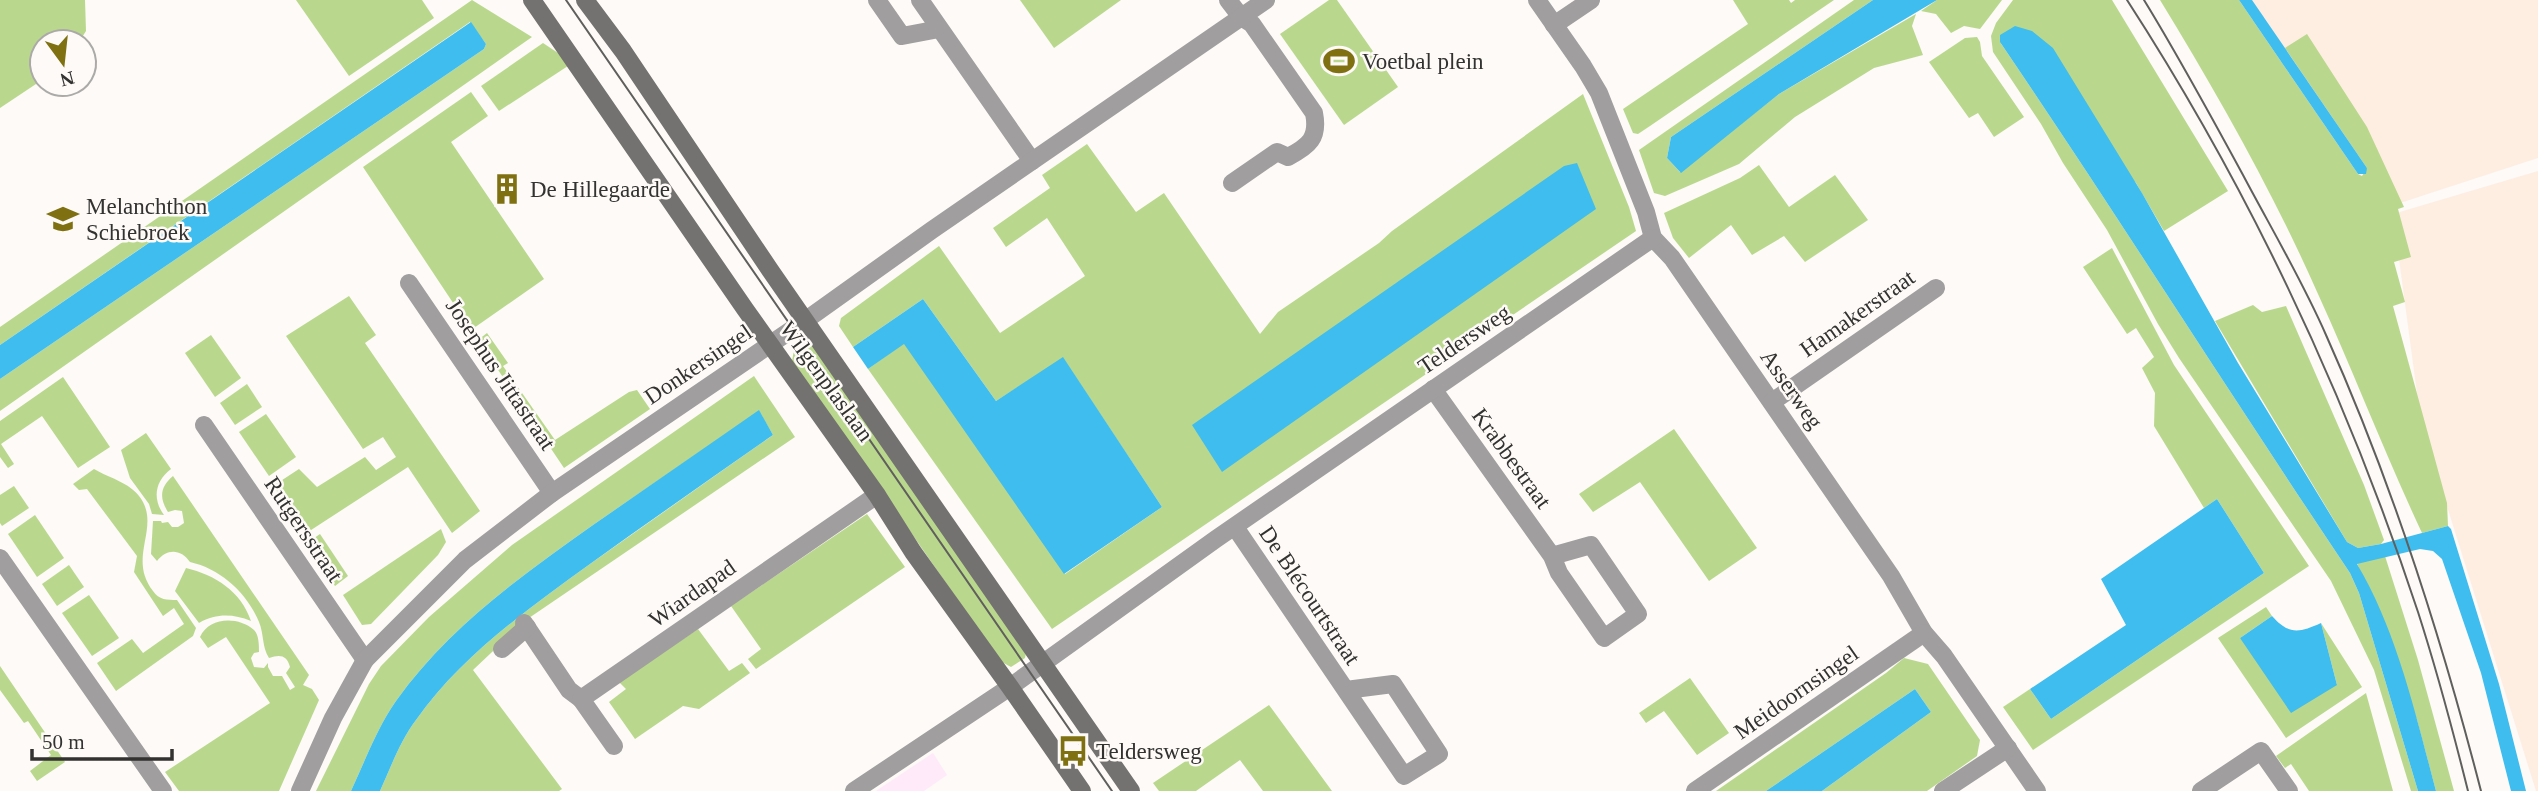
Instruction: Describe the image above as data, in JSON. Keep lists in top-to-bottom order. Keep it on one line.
{"streets":{"street":["Hamakerstraat","Teldersweg","Donkersingel","Josephus Jittastraat","Wilgenplaslaan","Asserweg","Krabbestraat","Rutgersstraat","Wiardapad","De Blécourtstraat","Meidoornsingel"]},"crossings":[["Hamakerstraat","Asserweg"],["Teldersweg","Wilgenplaslaan"],["Teldersweg","Asserweg"],["Teldersweg","Krabbestraat"],["Teldersweg","De Blécourtstraat"],["Donkersingel","Josephus Jittastraat"],["Donkersingel","Wilgenplaslaan"],["Donkersingel","Rutgersstraat"],["Wilgenplaslaan","Wiardapad"],["Asserweg","Meidoornsingel"]],"places":{"sports":["Voetbal plein"],"building":["De Hillegaarde"],"school or university":["Melanchthon Schiebroek"],"bus stop":["Teldersweg"]},"scale_bar":"50 m","north":"bottom"}
